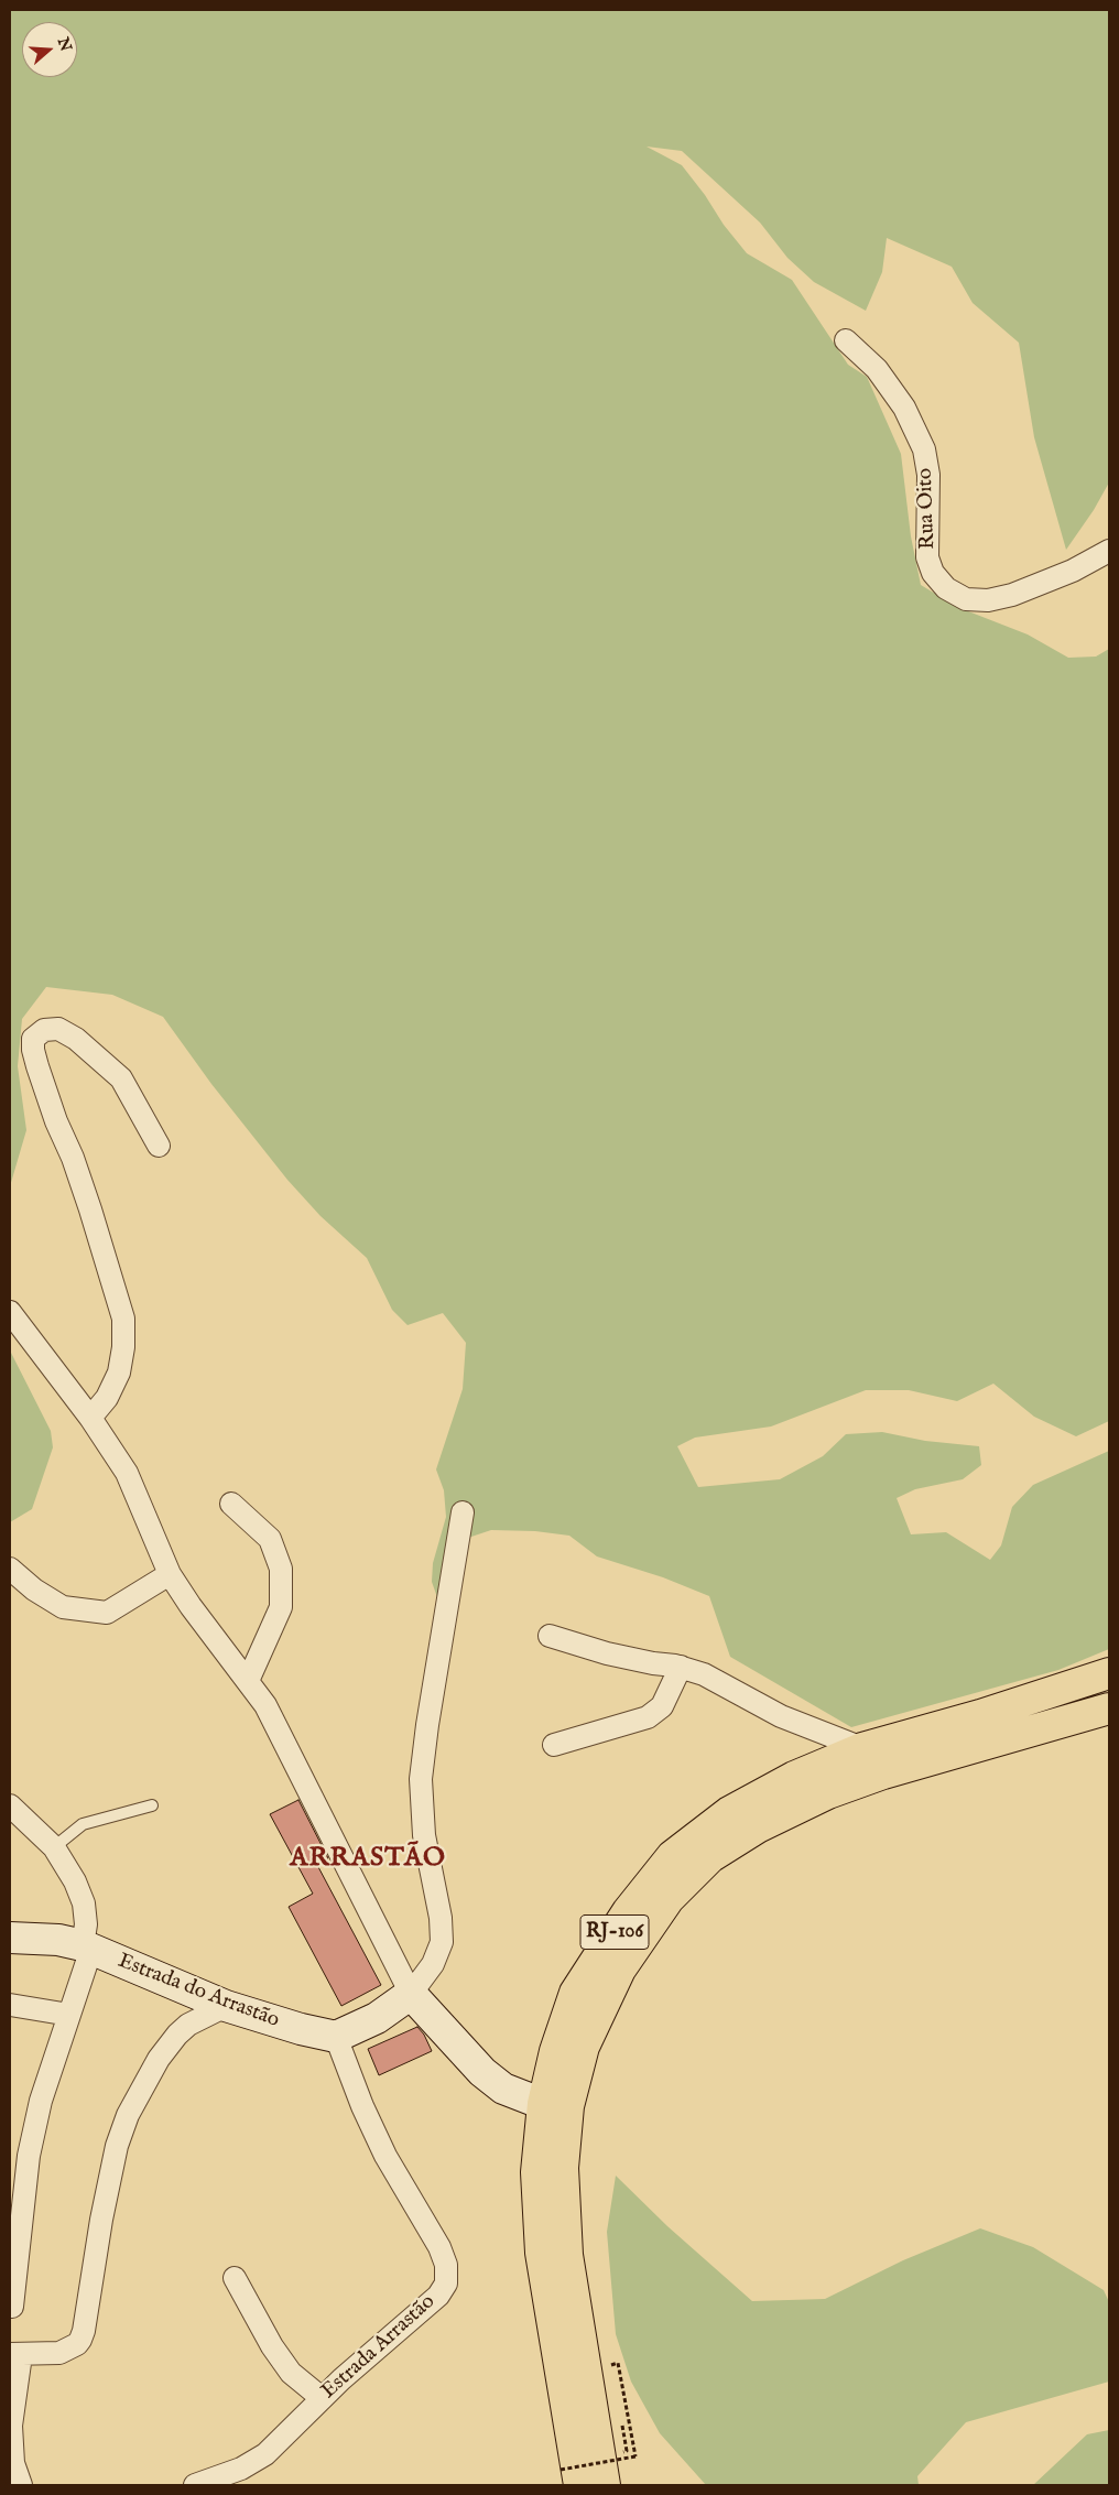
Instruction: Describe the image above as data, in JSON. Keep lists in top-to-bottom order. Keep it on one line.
{"streets":{"highway":["RJ-106"],"street":["Rua Oito","Estrada do Arrastão","Estrada Arrastão"]},"crossings":[["Estrada do Arrastão","Estrada Arrastão"]],"districts":["ARRASTÃO"],"north":"right"}
